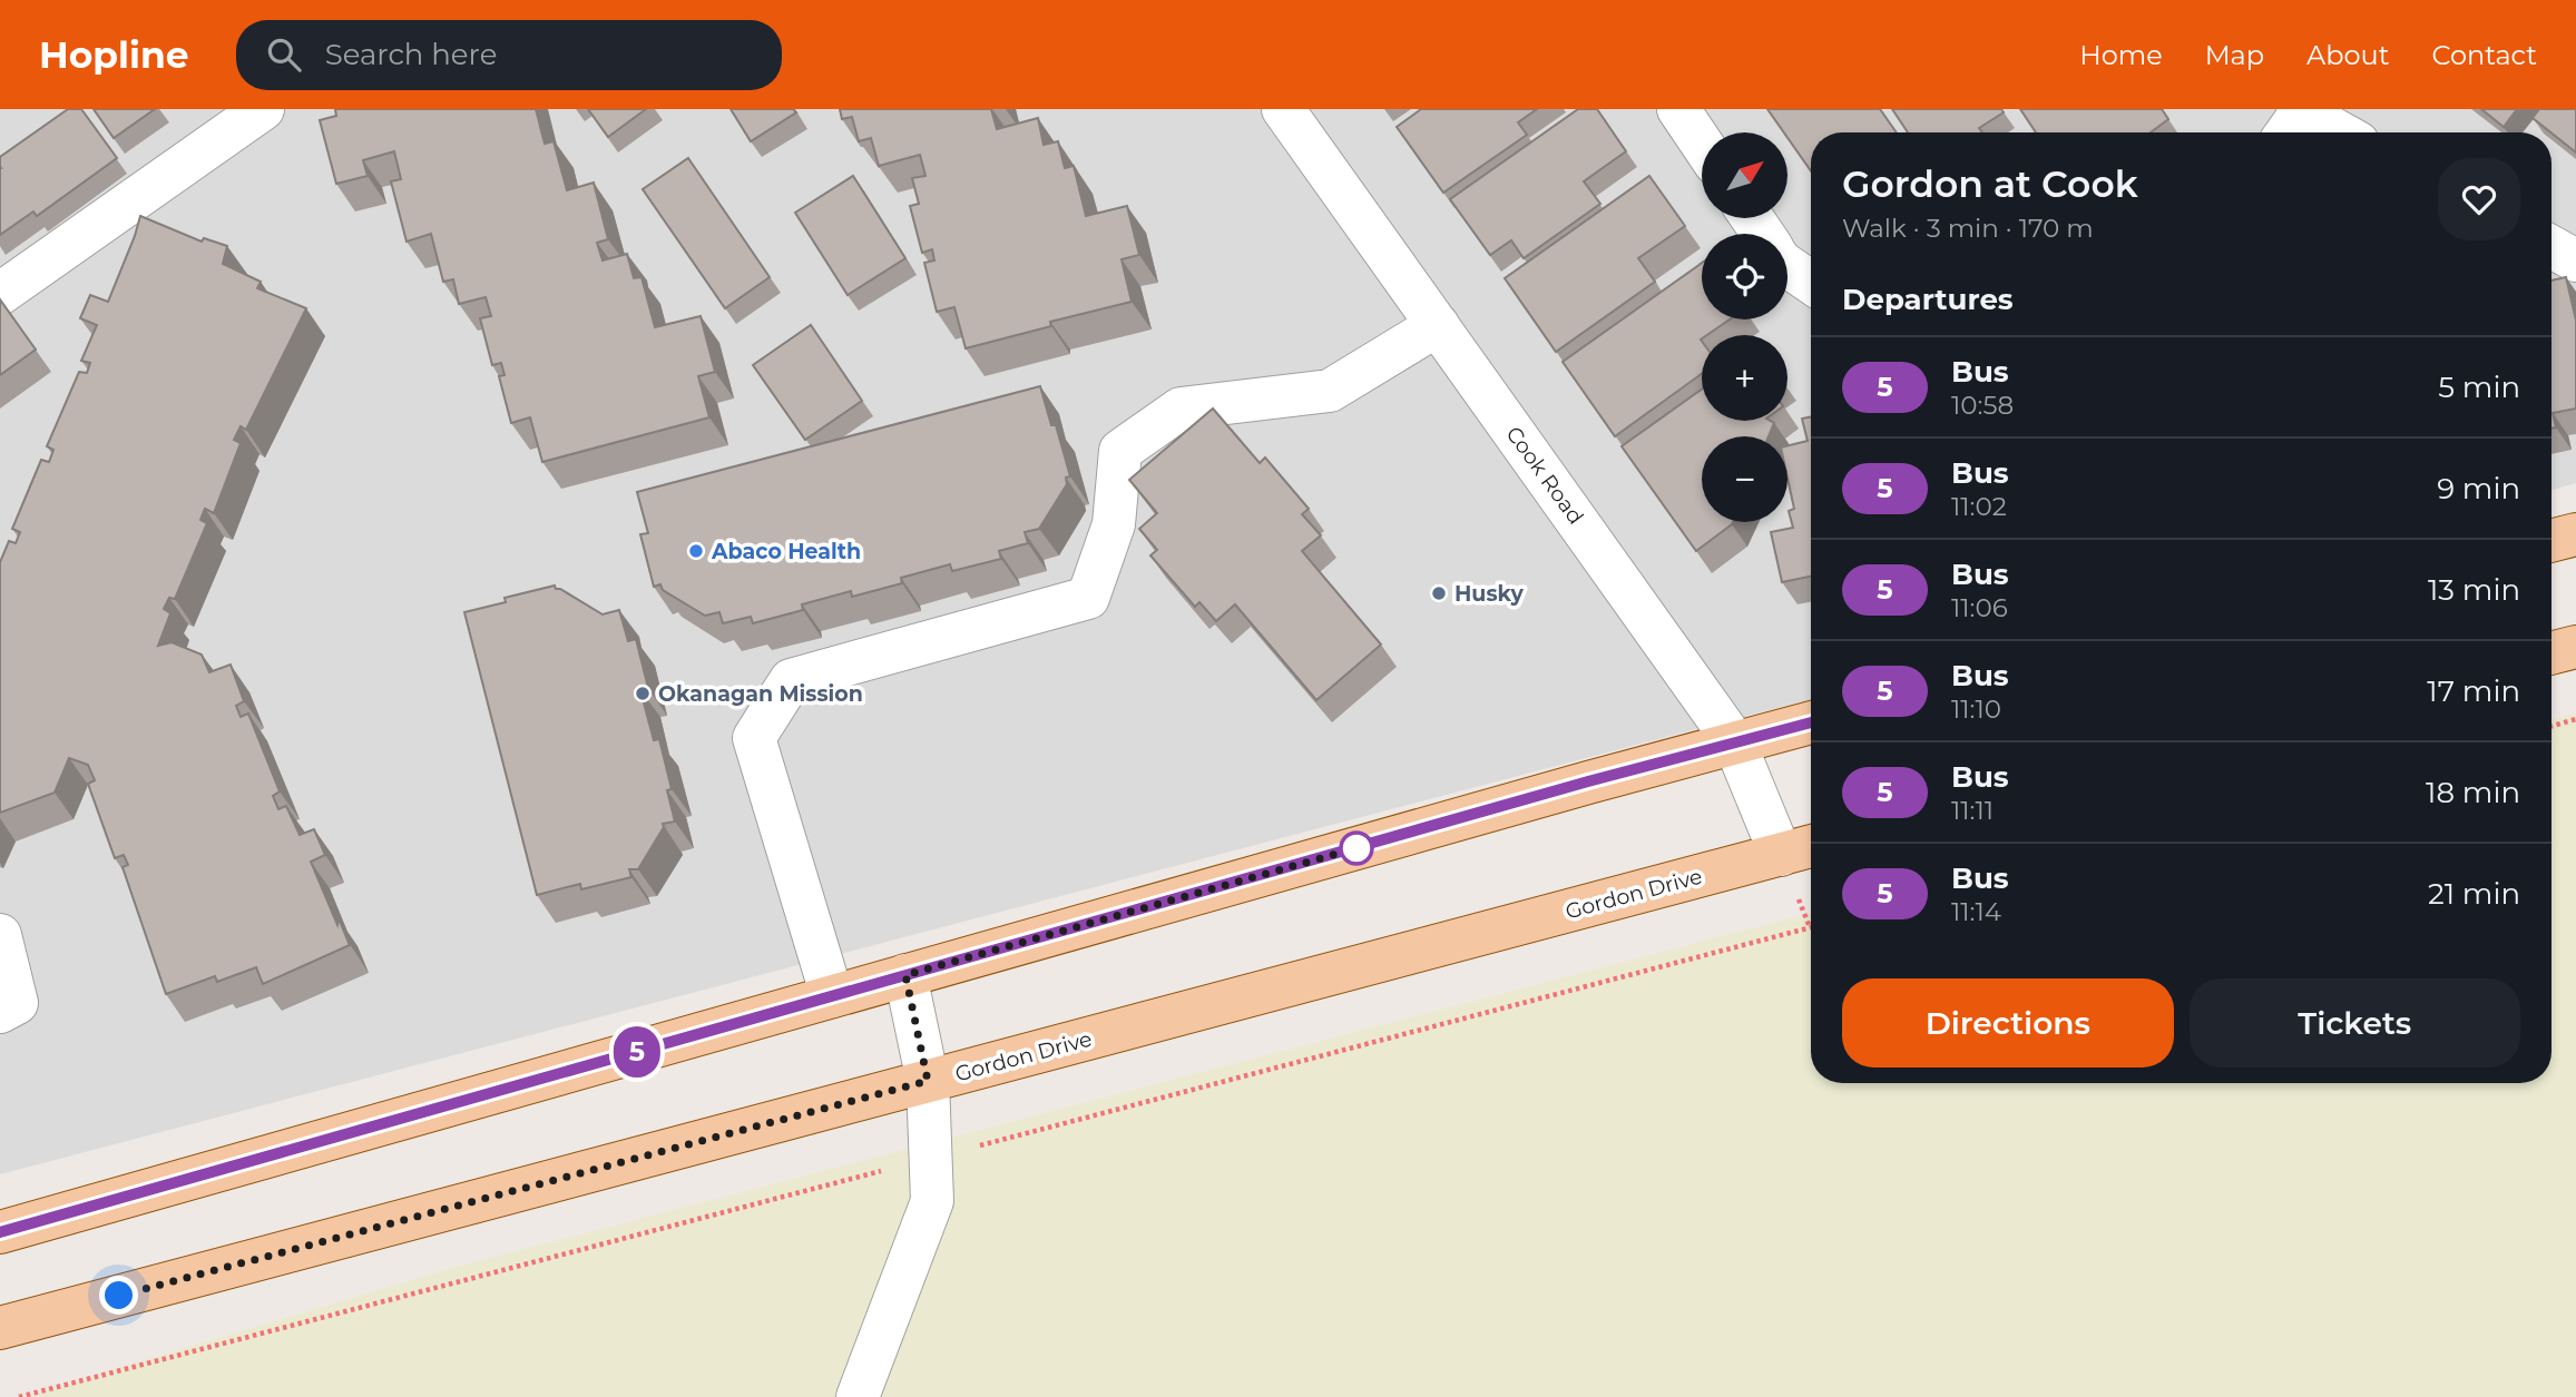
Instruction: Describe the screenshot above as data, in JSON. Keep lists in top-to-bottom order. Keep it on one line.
{"streets":{"main road":["Gordon Drive"],"street":["Cook Road"]},"crossings":[["Cook Road","Gordon Drive"]],"places":["Abaco Health","Husky","Okanagan Mission"],"lines":["bus line 5"],"north":"top right","page":{"header":"Hopline","search":"Search here","nav":["Home","Map","About","Contact"],"on_map":"5","map_buttons":["+","−"],"heading":[["Gordon at Cook","Walk · 3 min · 170 m"],"Departures"],"list":[{"mark":"5","name":"Bus","note":"10:58","value":"5 min"},{"mark":"5","name":"Bus","note":"11:02","value":"9 min"},{"mark":"5","name":"Bus","note":"11:06","value":"13 min"},{"mark":"5","name":"Bus","note":"11:10","value":"17 min"},{"mark":"5","name":"Bus","note":"11:11","value":"18 min"},{"mark":"5","name":"Bus","note":"11:14","value":"21 min"}],"buttons":["Directions","Tickets"]}}
